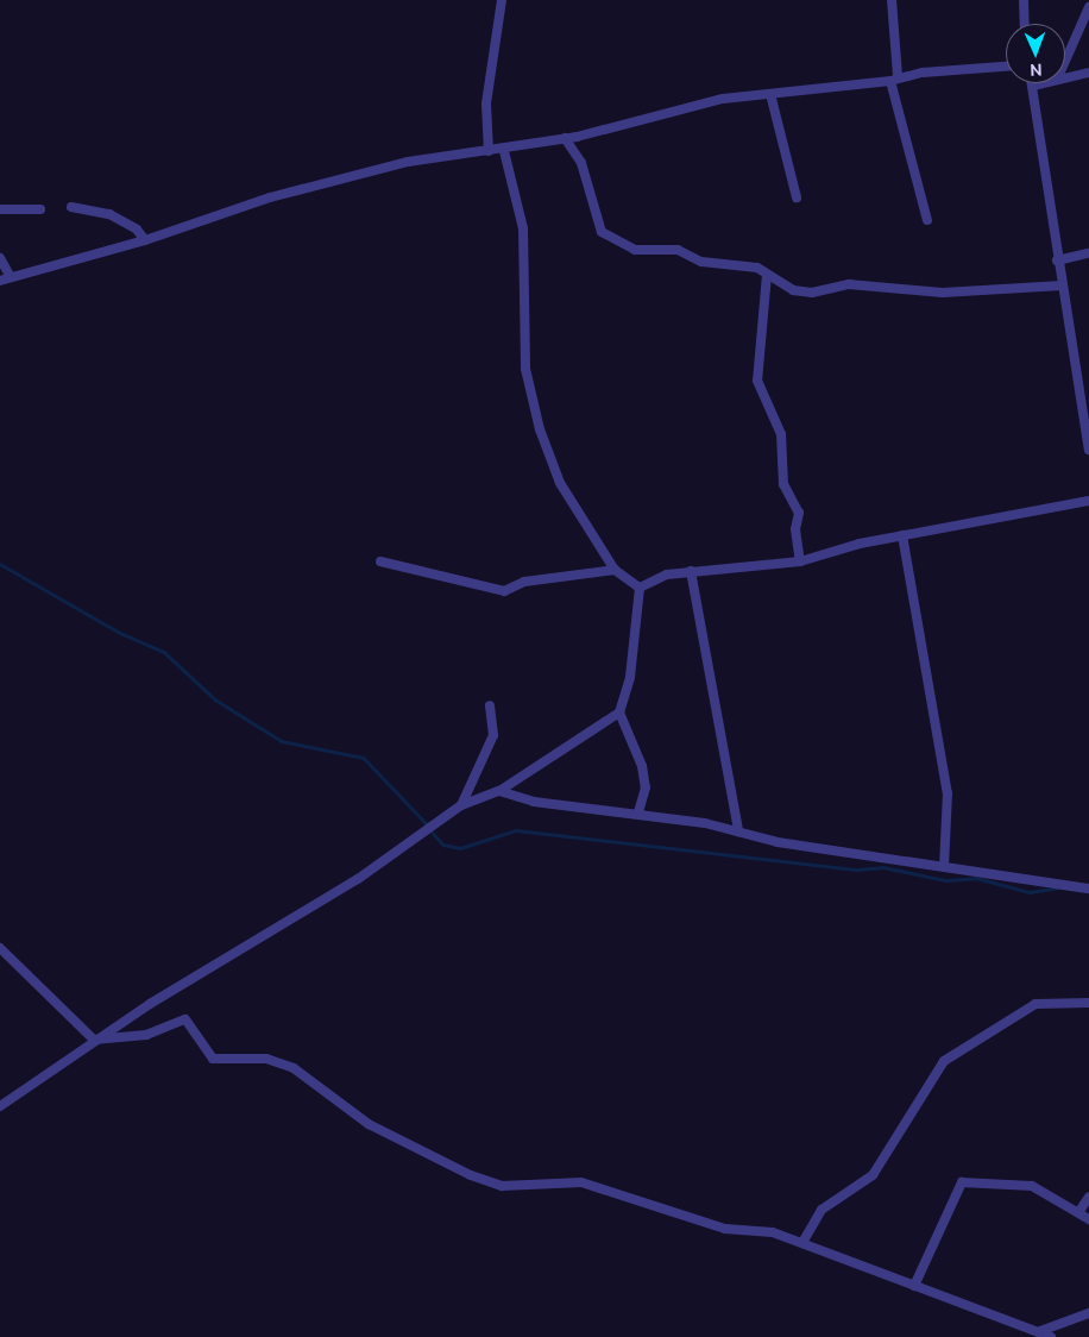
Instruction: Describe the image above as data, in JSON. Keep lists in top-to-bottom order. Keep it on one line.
{"north":"bottom"}
